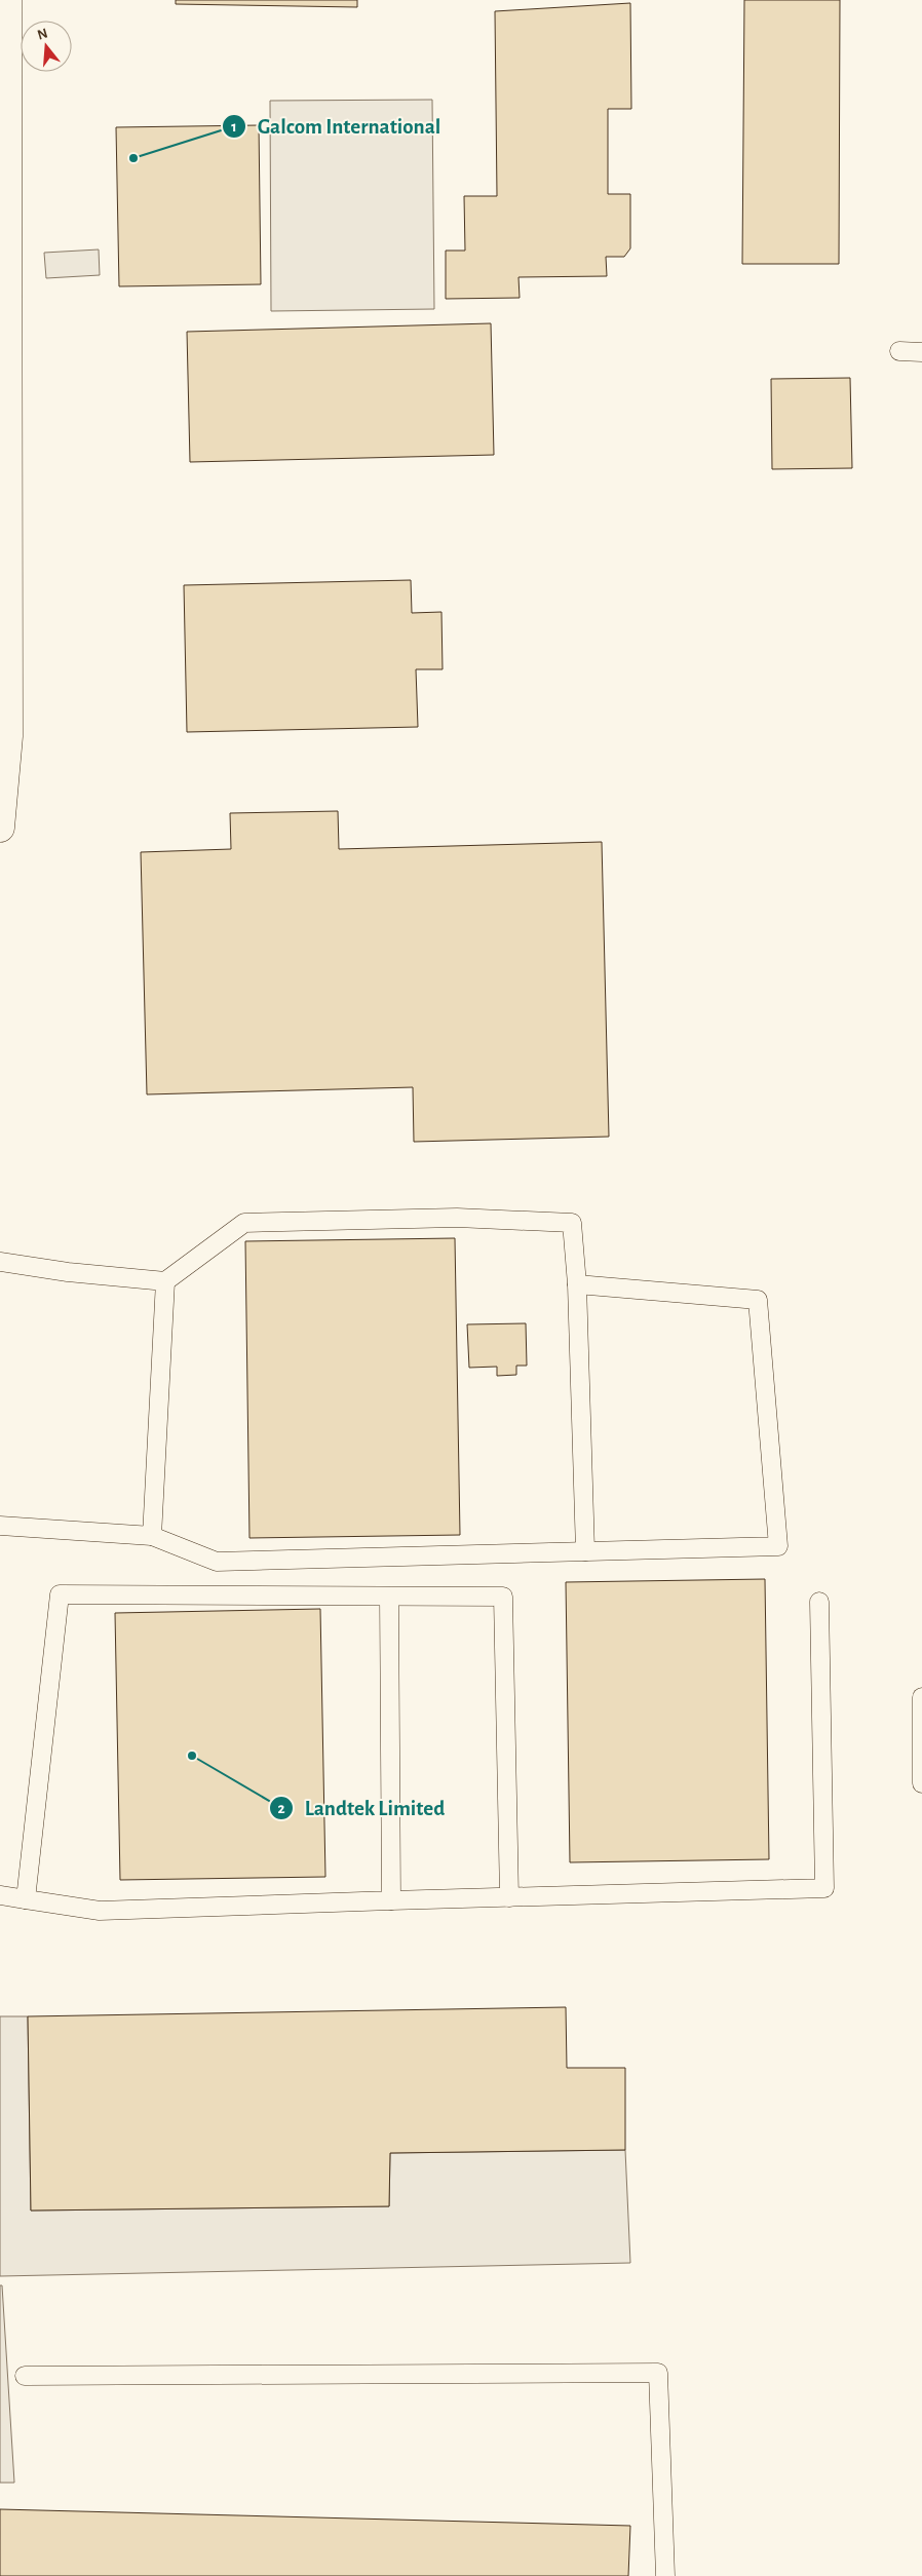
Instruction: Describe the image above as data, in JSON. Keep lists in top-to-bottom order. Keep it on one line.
{"places":["Galcom International","Landtek Limited"],"north":"top"}
